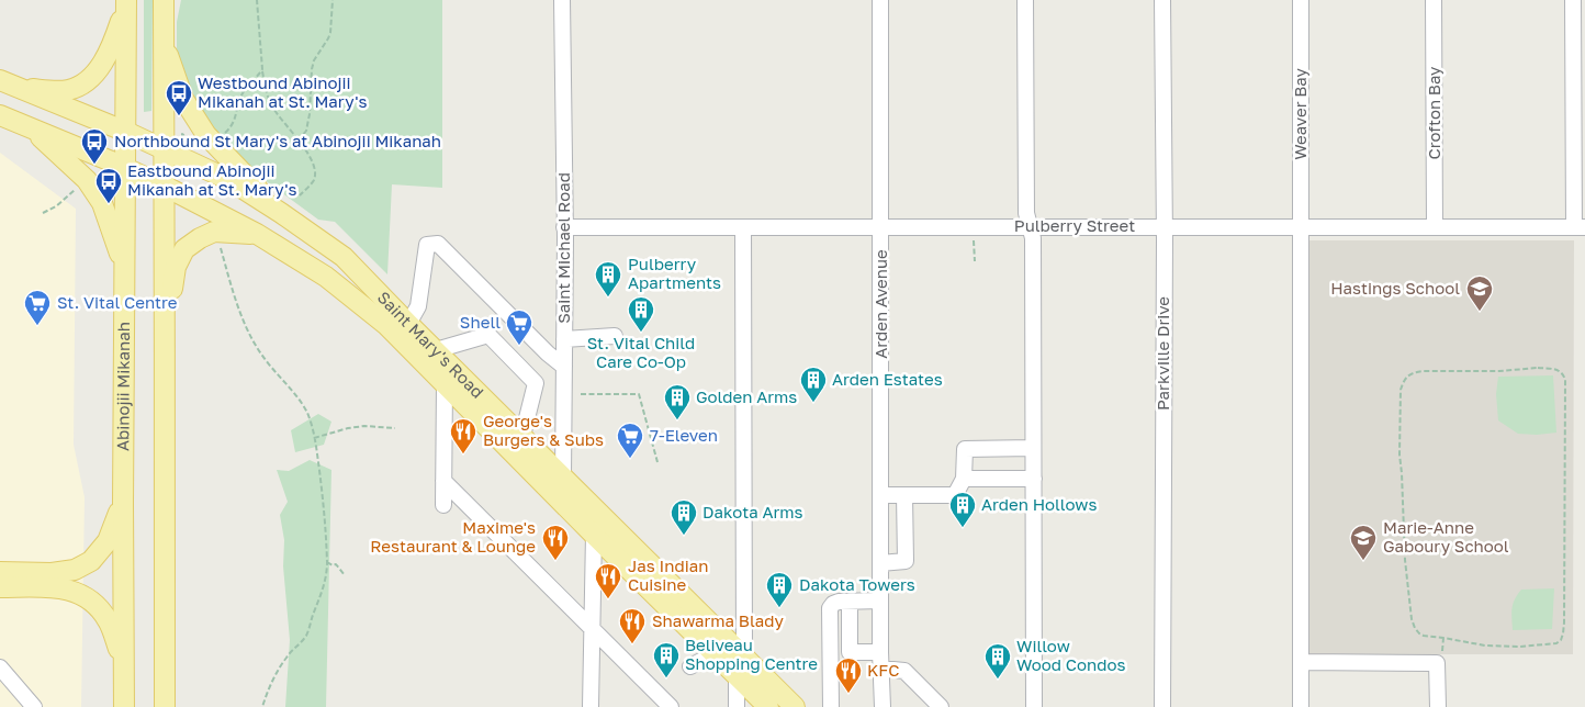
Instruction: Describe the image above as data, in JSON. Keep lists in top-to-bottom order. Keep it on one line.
{"streets":{"main road":["Saint Mary's Road","Abinojii Mikanah"],"street":["Crofton Bay","Weaver Bay","Pulberry Street","Saint Michael Road","Arden Avenue","Parkville Drive"]},"crossings":[["Crofton Bay","Pulberry Street"],["Weaver Bay","Pulberry Street"],["Pulberry Street","Saint Michael Road"],["Pulberry Street","Arden Avenue"],["Pulberry Street","Parkville Drive"],["Saint Michael Road","Saint Mary's Road"],["Saint Mary's Road","Abinojii Mikanah"]],"places":{"bus stop":["Westbound Abinojii Mikanah at St. Mary's","Northbound St Mary's at Abinojii Mikanah","Eastbound Abinojii Mikanah at St. Mary's"],"building":["Pulberry Apartments","St. Vital Child Care Co-Op","Arden Estates","Golden Arms","Arden Hollows","Dakota Arms","Dakota Towers","Beliveau Shopping Centre","Willow Wood Condos"],"school or university":["Hastings School","Marie-Anne Gaboury School"],"supermarket":["St. Vital Centre","Shell","7-Eleven"],"restaurant":["George's Burgers & Subs","Maxime's Restaurant & Lounge","Jas Indian Cuisine","Shawarma Blady","KFC"]}}
